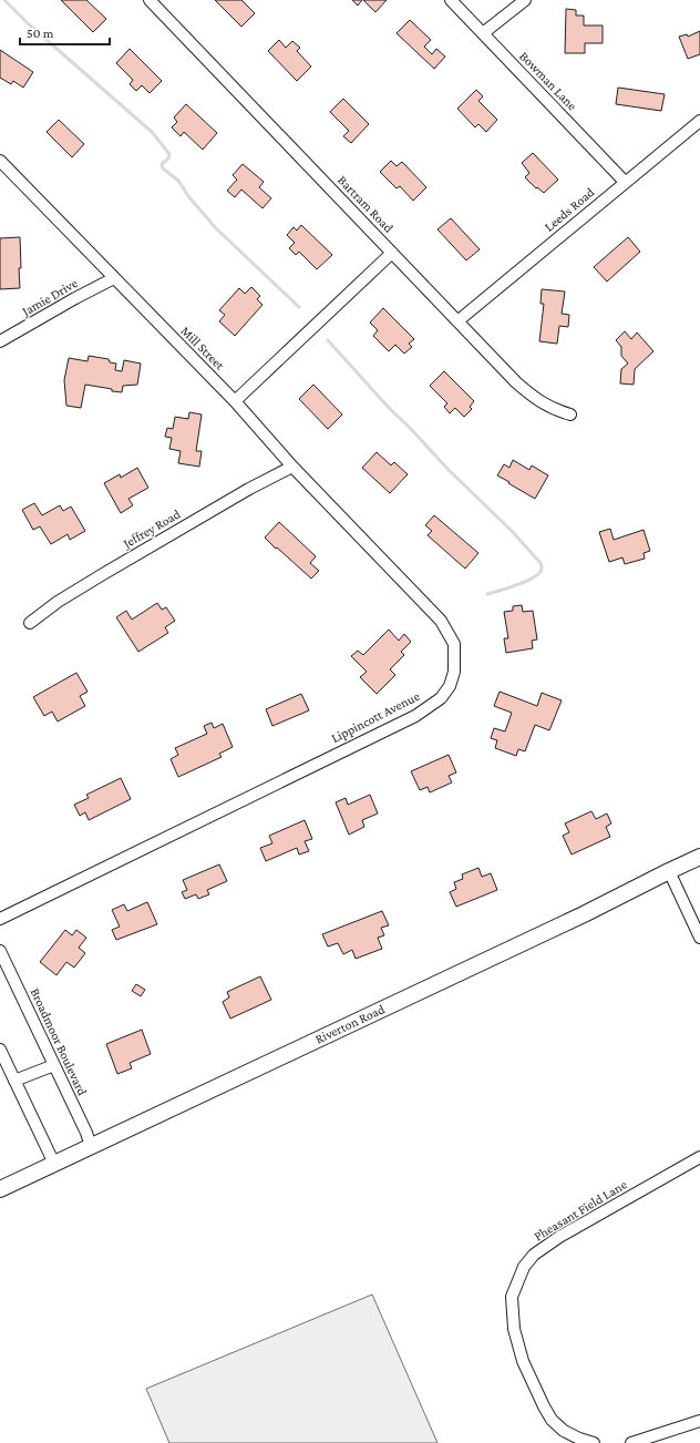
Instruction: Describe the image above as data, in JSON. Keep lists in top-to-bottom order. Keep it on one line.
{"streets":{"main road":["Riverton Road"],"street":["Bowman Lane","Bartram Road","Leeds Road","Jamie Drive","Mill Street","Jeffrey Road","Lippincott Avenue","Broadmoor Boulevard","Pheasant Field Lane"]},"crossings":[["Bowman Lane","Leeds Road"],["Bartram Road","Leeds Road"],["Jamie Drive","Mill Street"],["Mill Street","Lippincott Avenue"],["Jeffrey Road","Lippincott Avenue"],["Riverton Road","Broadmoor Boulevard"]],"scale_bar":"50 m"}
